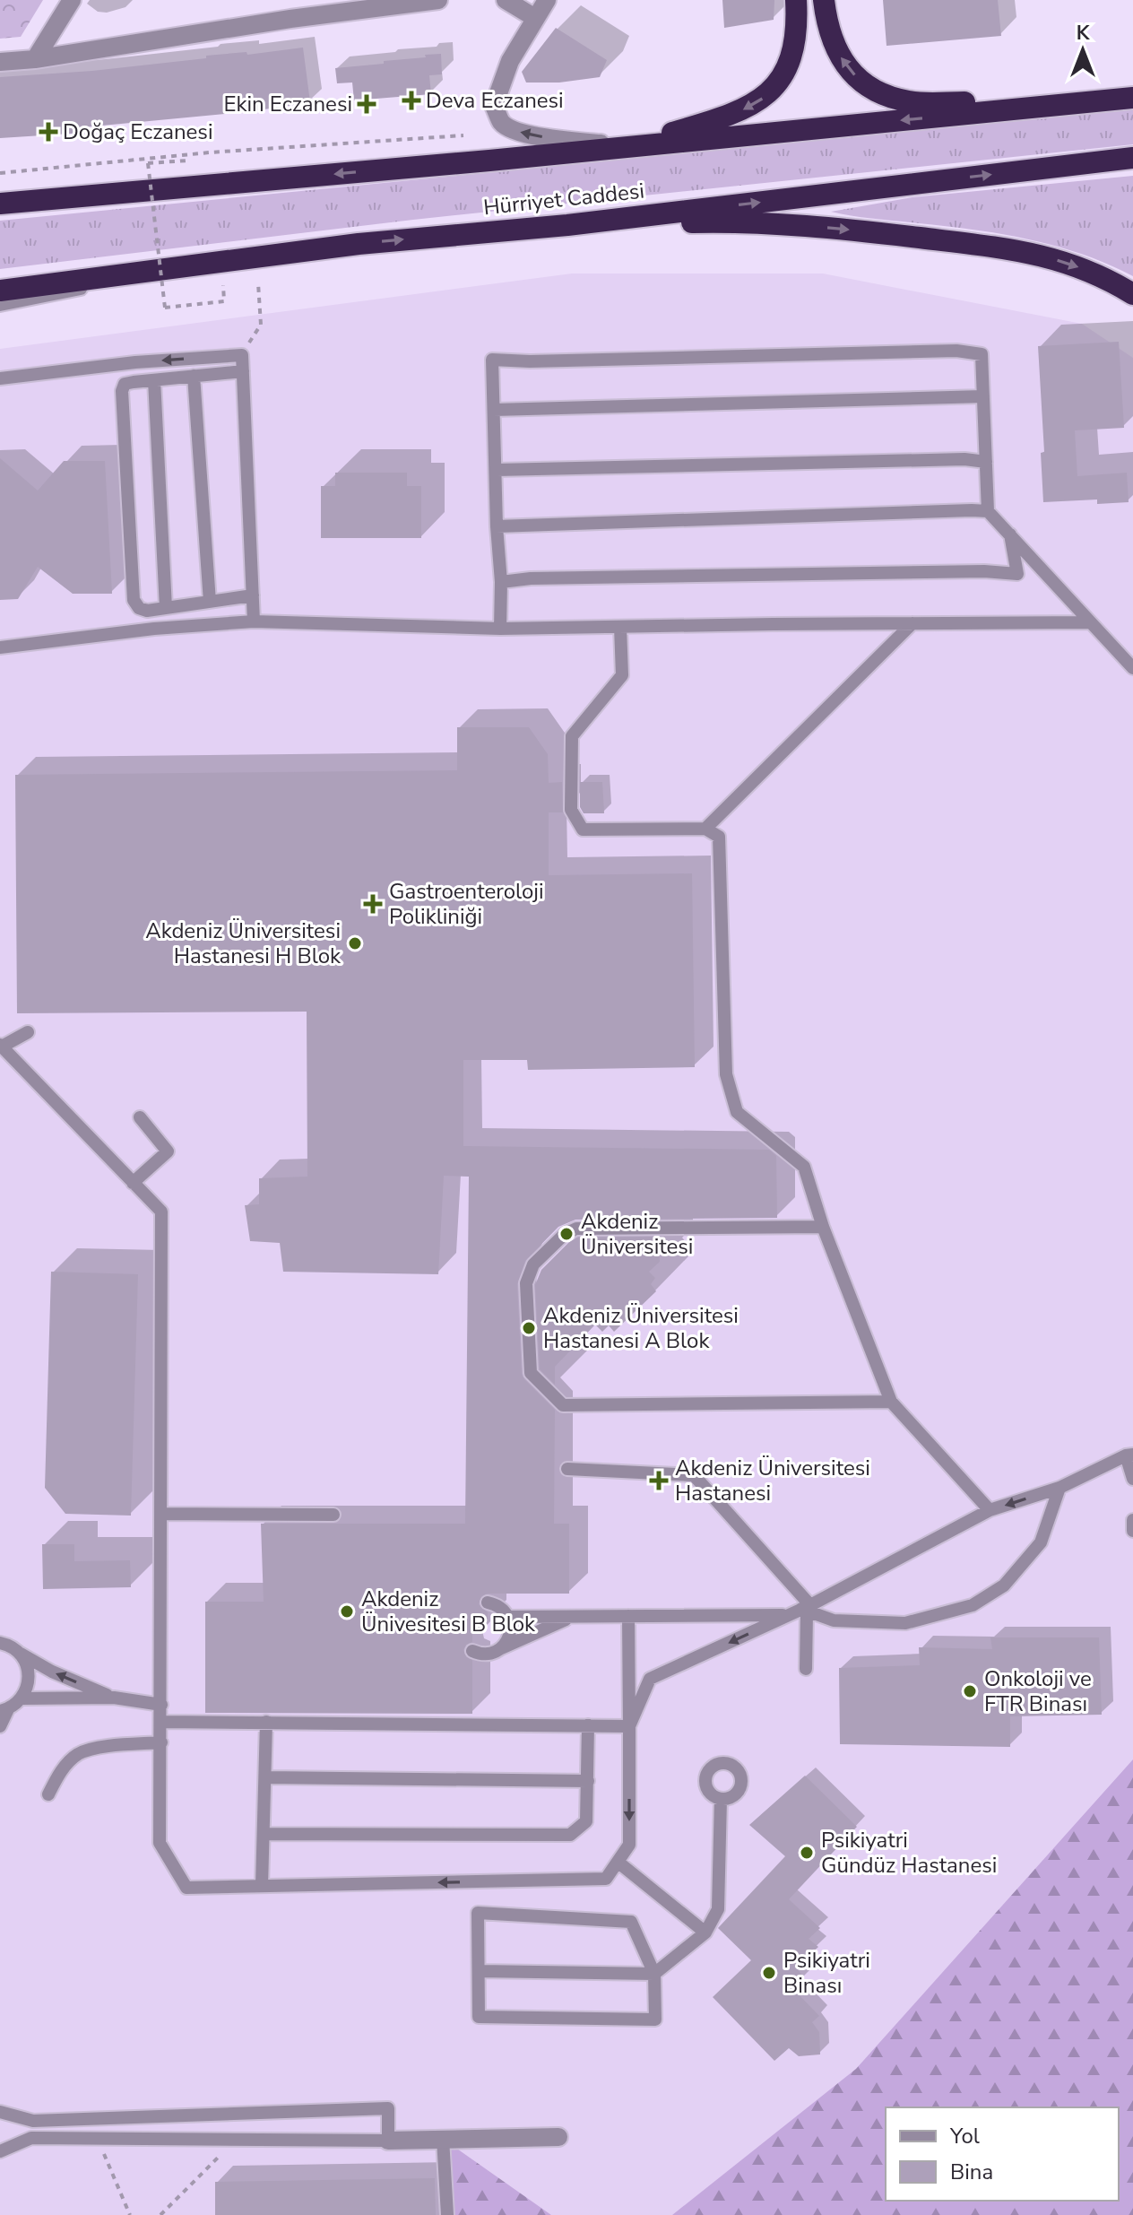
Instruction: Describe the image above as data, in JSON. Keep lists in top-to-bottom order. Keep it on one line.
{"streets":{"highway":["Hürriyet Caddesi"]},"places":{"health":["Deva Eczanesi","Ekin Eczanesi","Doğaç Eczanesi","Gastroenteroloji Polikliniği","Akdeniz Üniversitesi Hastanesi"],"other":["Akdeniz Üniversitesi Hastanesi H Blok","Akdeniz Üniversitesi","Akdeniz Üniversitesi Hastanesi A Blok","Akdeniz Ünivesitesi B Blok","Onkoloji ve FTR Binası","Psikiyatri Gündüz Hastanesi","Psikiyatri Binası"]},"legend":["Yol","Bina"],"north":"top"}
